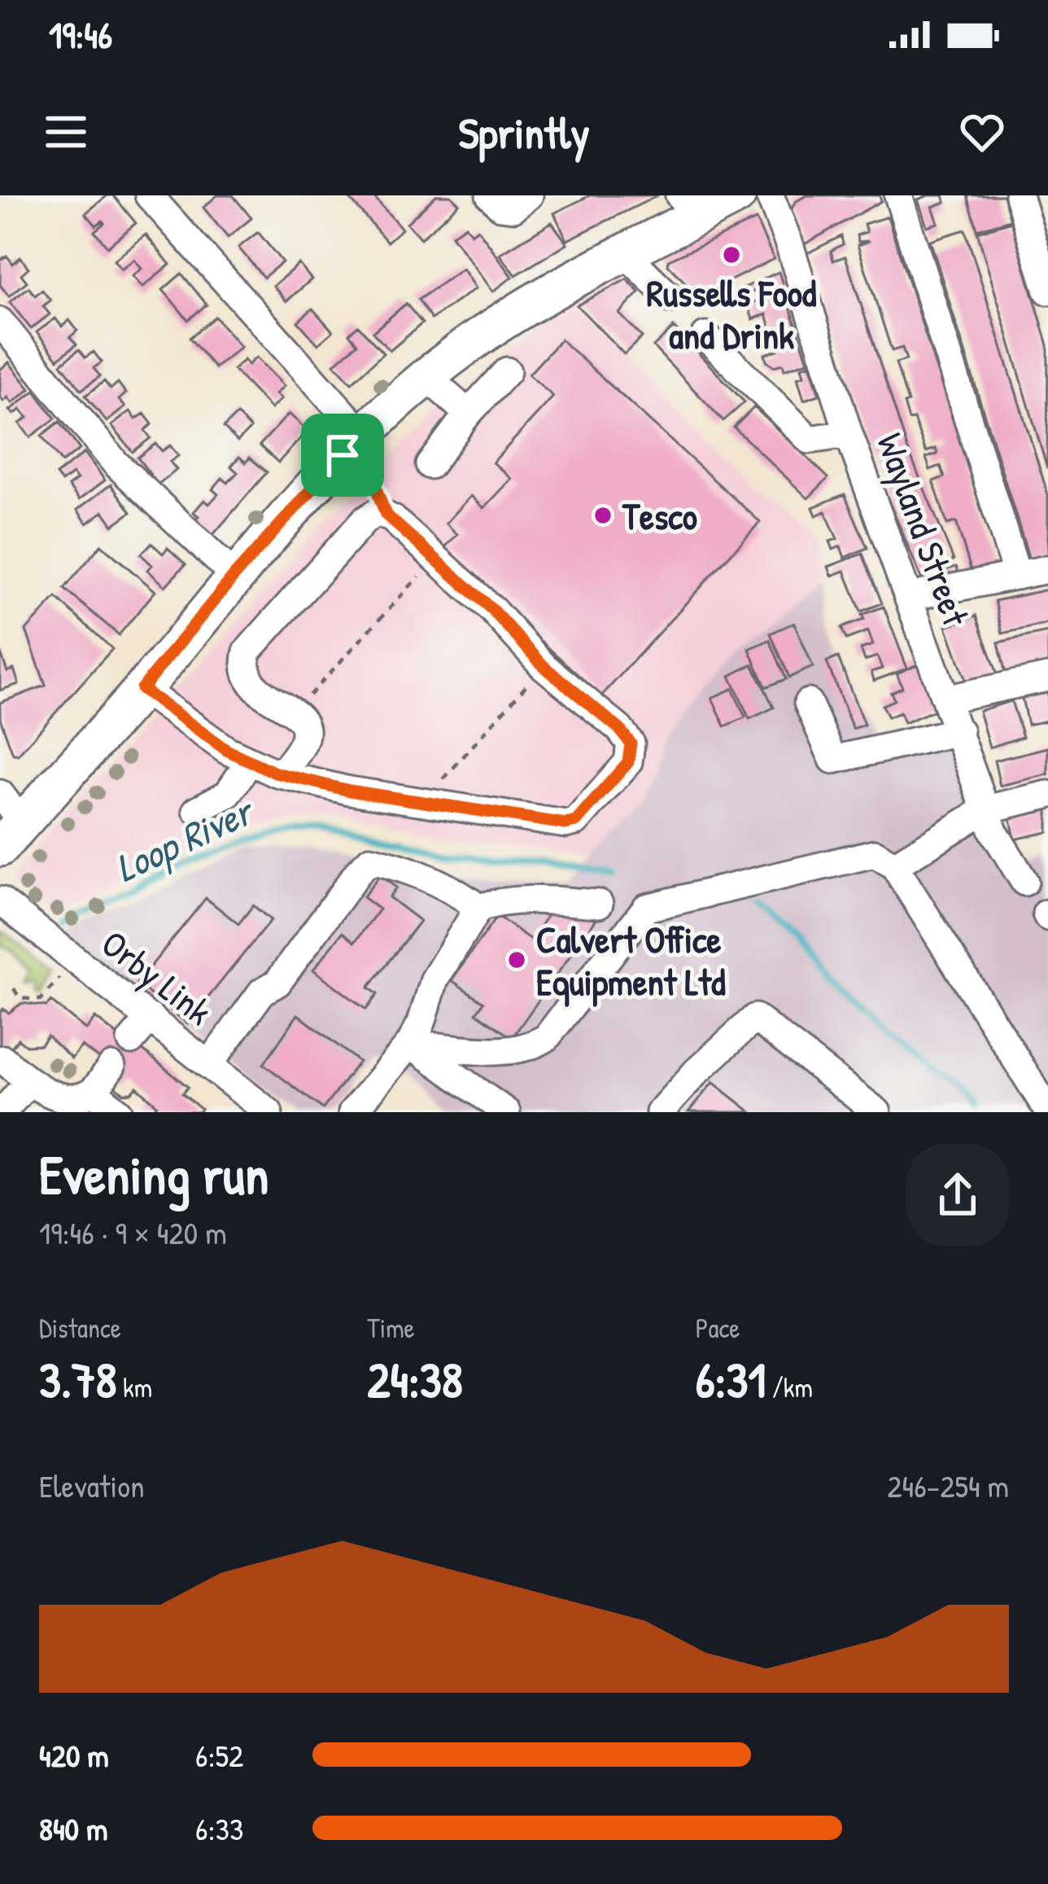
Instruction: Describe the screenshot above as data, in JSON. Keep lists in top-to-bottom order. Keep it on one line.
{"streets":{"street":["Wayland Street","Orby Link"]},"water":["Loop River"],"places":["Russells Food and Drink","Tesco","Calvert Office Equipment Ltd"],"page":{"status":"19:46","header":"Sprintly","heading":["Evening run","19:46 · 9 × 420 m"],"stats":[["Distance","3.78 km"],["Time","24:38"],["Pace","6:31 /km"]],"chart":["Elevation","246–254 m"],"list":[{"name":"420 m","note":"6:52"},{"name":"840 m","note":"6:33"}]}}
